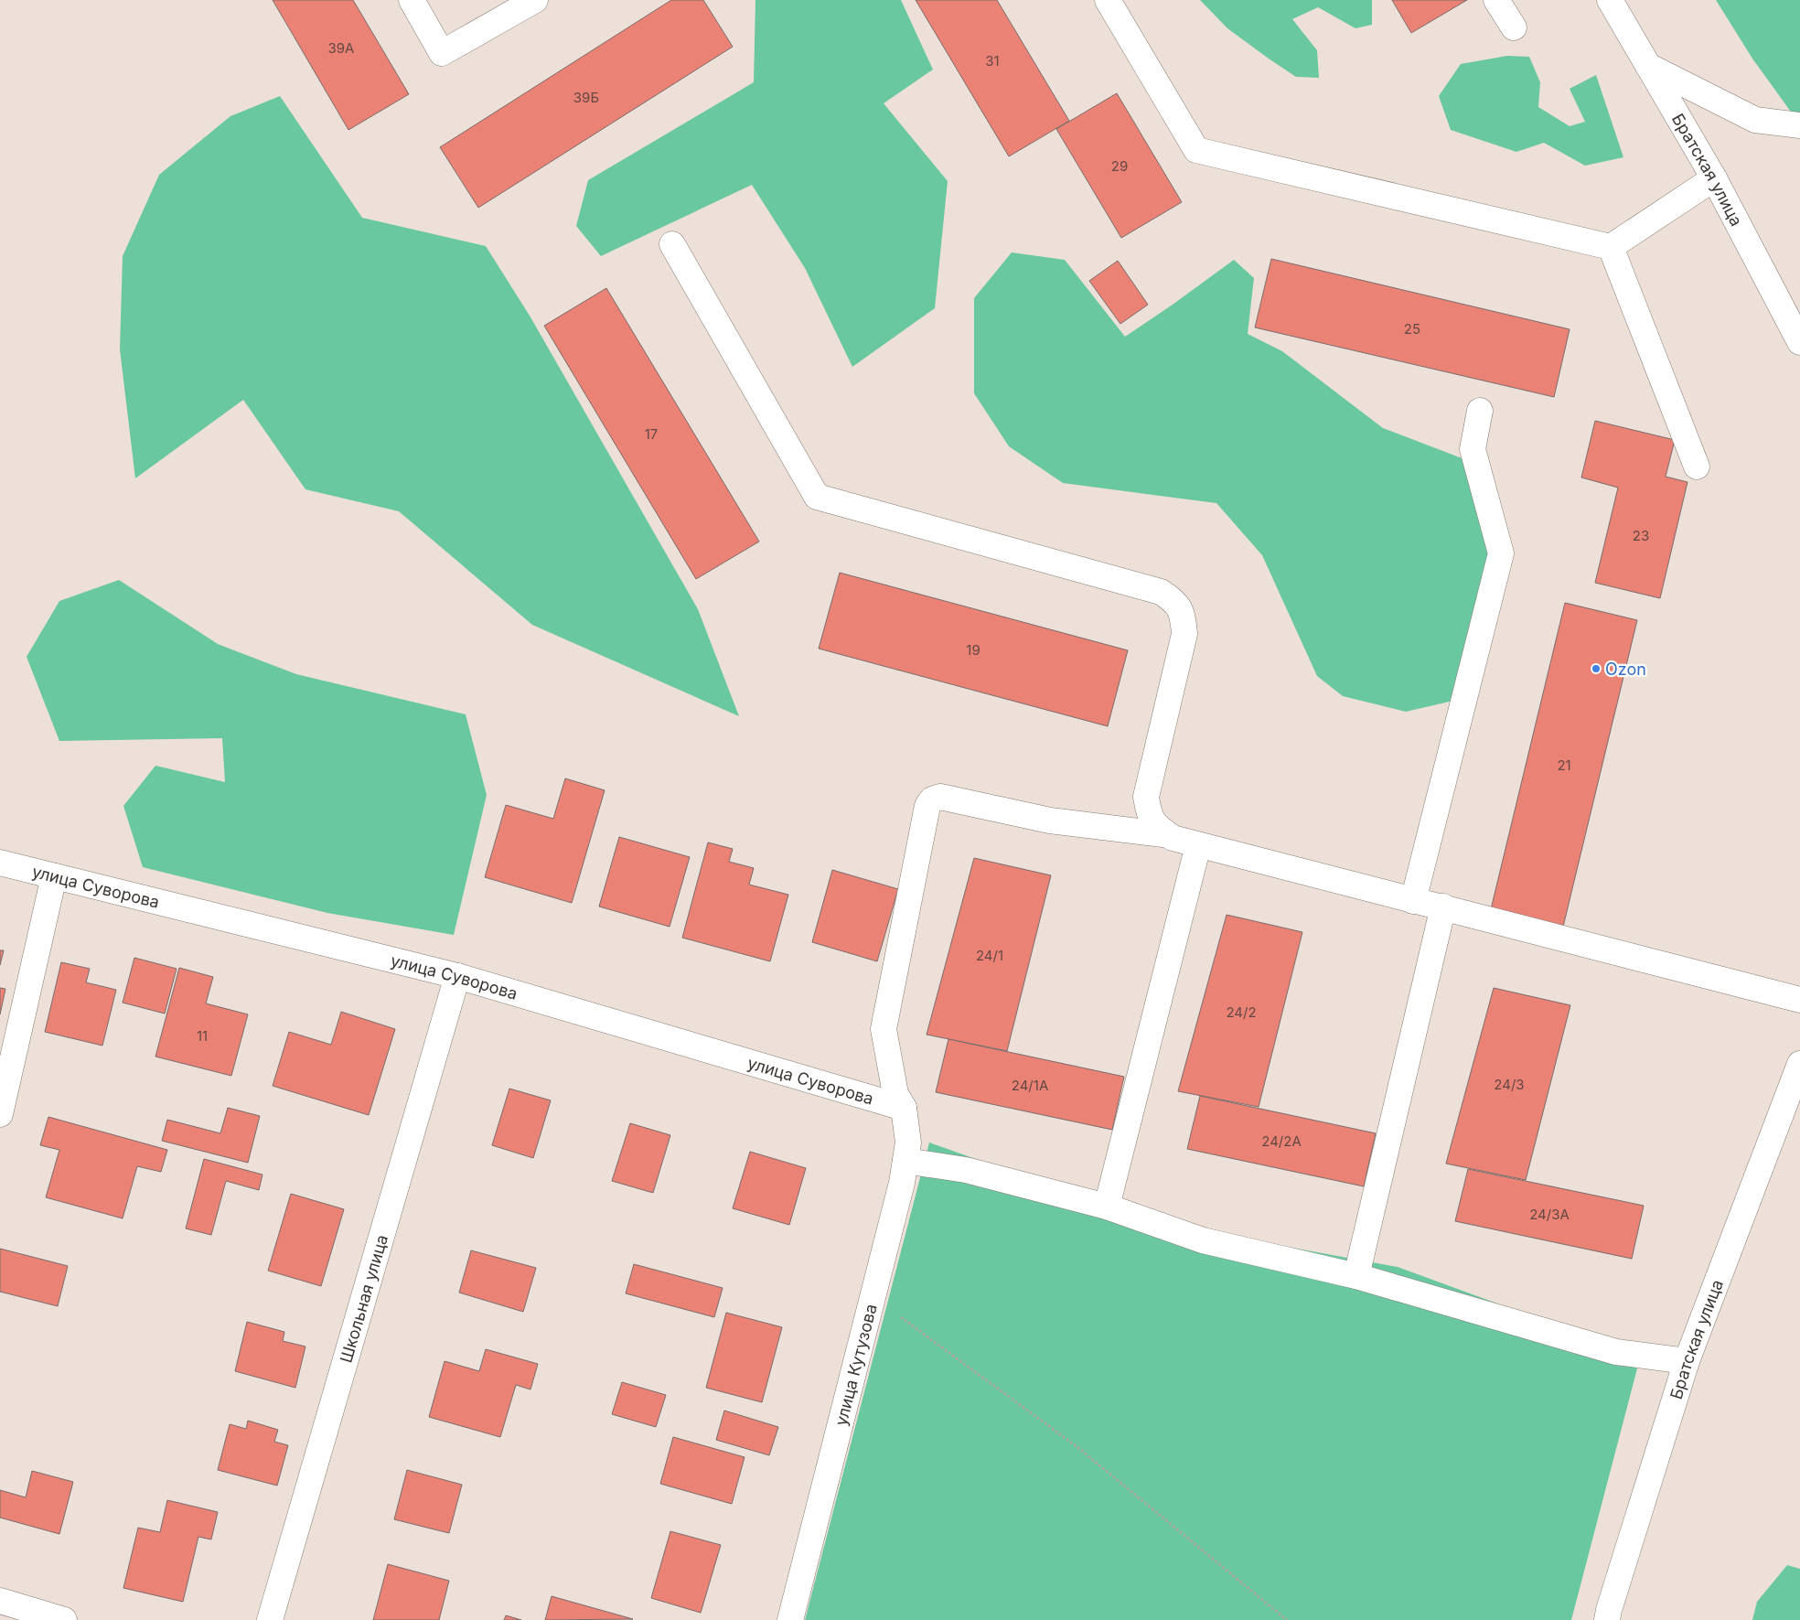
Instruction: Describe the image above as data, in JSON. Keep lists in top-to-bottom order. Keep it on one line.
{"streets":{"street":["Братская улица","улица Суворова","Школьная улица","улица Кутузова"]},"crossings":[["улица Суворова","Школьная улица"],["улица Суворова","улица Кутузова"]],"places":["Ozon"],"house_numbers":["39А","31","39Б","29","25","17","23","19","21","24/1","24/2","11","24/3","24/1А","24/2А","24/3А"]}
